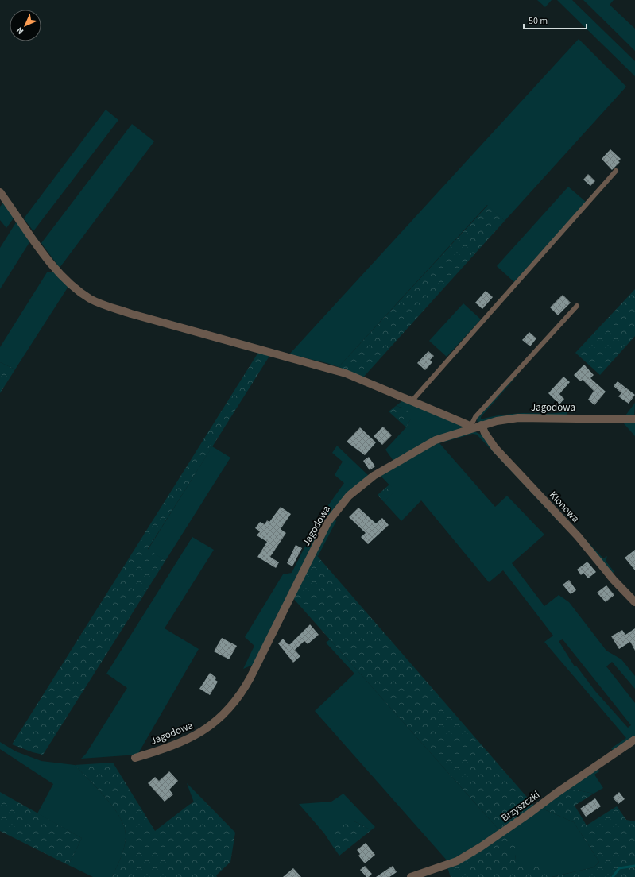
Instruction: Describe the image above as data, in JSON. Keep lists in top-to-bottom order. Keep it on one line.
{"streets":{"street":["Jagodowa","Klonowa","Brzyszczki"]},"crossings":[["Jagodowa","Klonowa"]],"scale_bar":"50 m","north":"bottom left"}
